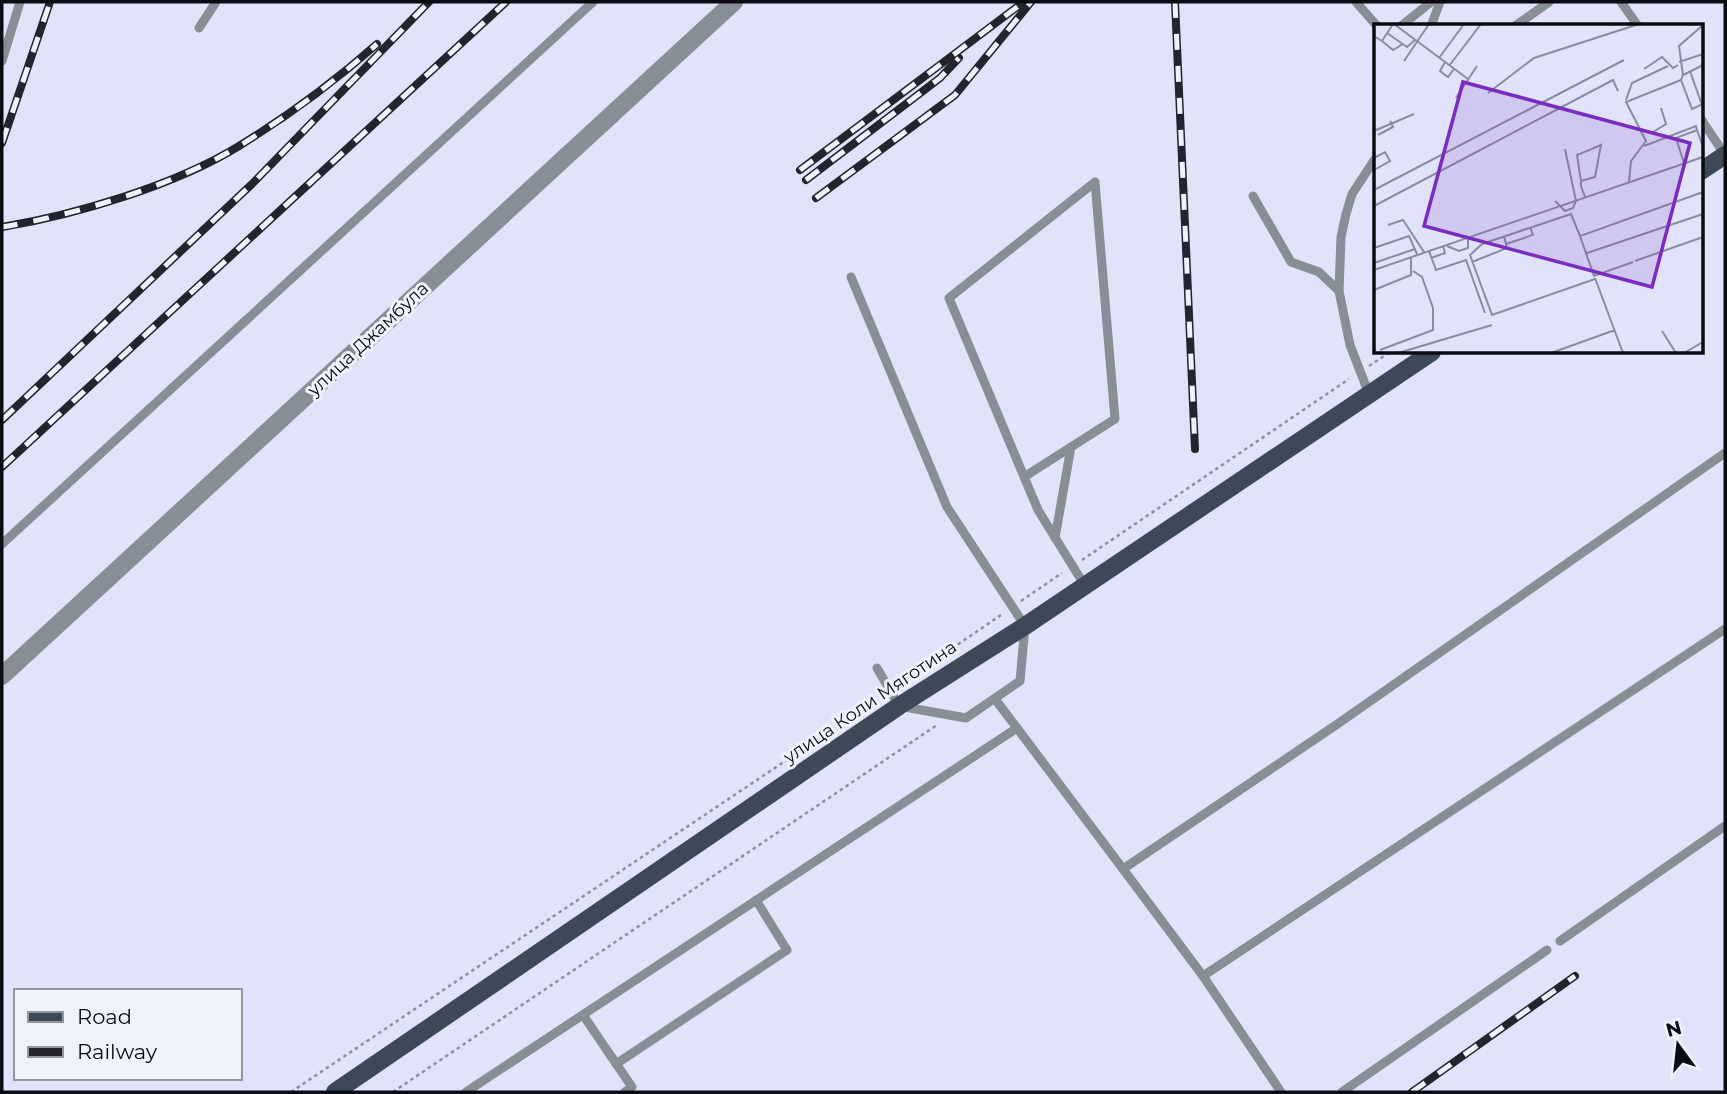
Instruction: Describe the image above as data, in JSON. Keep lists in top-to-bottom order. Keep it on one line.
{"streets":{"main road":["улица Коли Мяготина"],"street":["улица Джамбула"]},"legend":["Road","Railway"],"north":"top"}
